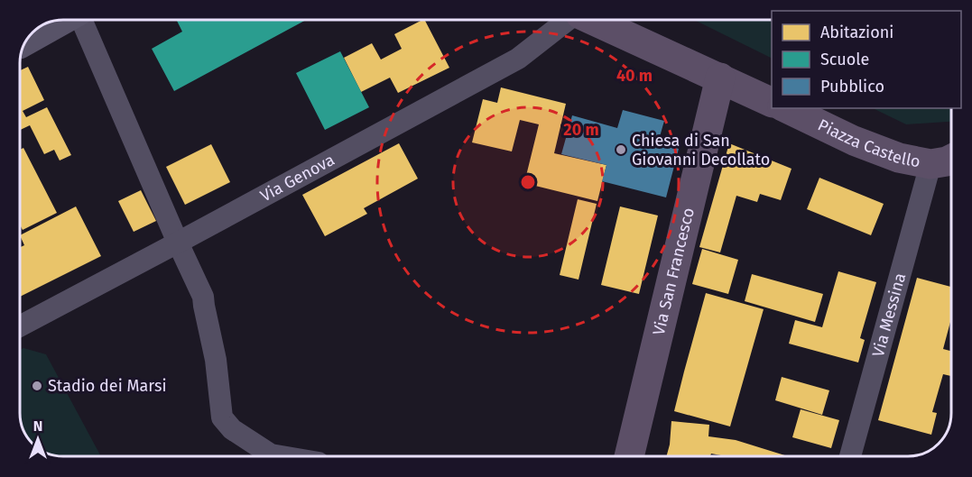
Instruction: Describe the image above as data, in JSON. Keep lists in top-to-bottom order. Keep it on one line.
{"streets":{"main road":["Piazza Castello","Via San Francesco"],"street":["Via Genova","Via Messina"]},"crossings":[["Piazza Castello","Via Messina"]],"places":["Chiesa di San Giovanni Decollato","Stadio dei Marsi"],"legend":["Abitazioni","Scuole","Pubblico"],"north":"top","rings":["40 m","20 m"]}
